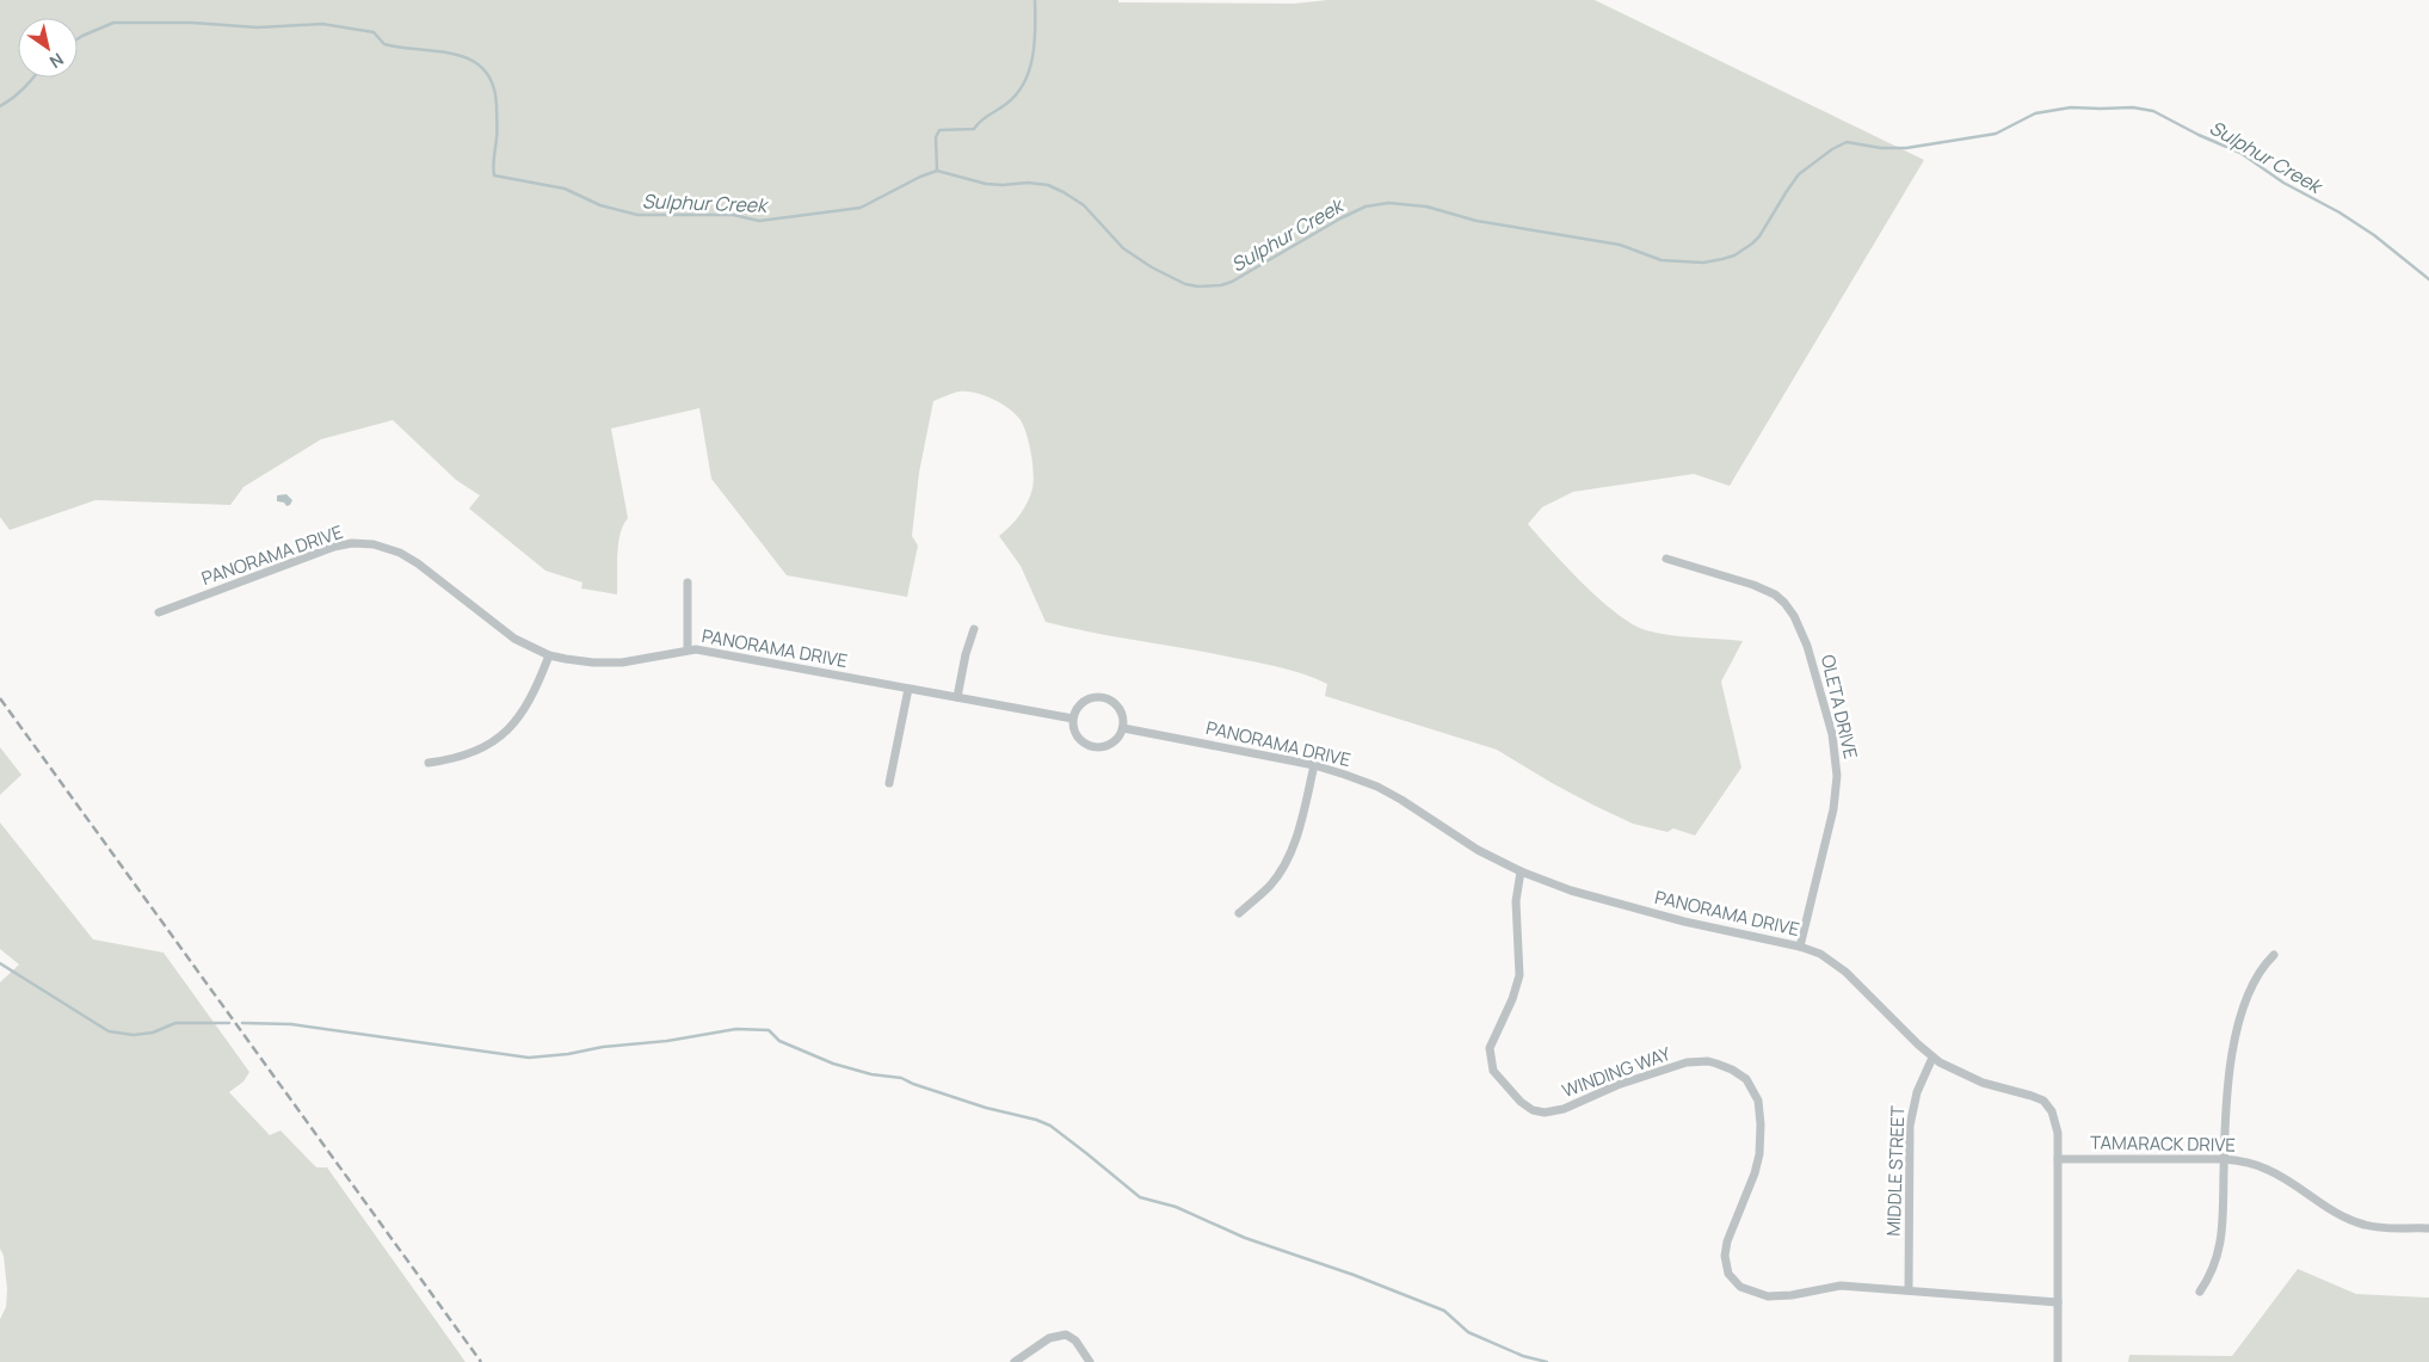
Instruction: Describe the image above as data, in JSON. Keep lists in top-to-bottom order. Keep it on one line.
{"streets":{"street":["PANORAMA DRIVE","OLETA DRIVE","WINDING WAY","TAMARACK DRIVE","MIDDLE STREET"]},"crossings":[["PANORAMA DRIVE","OLETA DRIVE"],["PANORAMA DRIVE","WINDING WAY"],["PANORAMA DRIVE","TAMARACK DRIVE"],["PANORAMA DRIVE","MIDDLE STREET"],["WINDING WAY","MIDDLE STREET"]],"water":["Sulphur Creek"],"north":"bottom right"}
